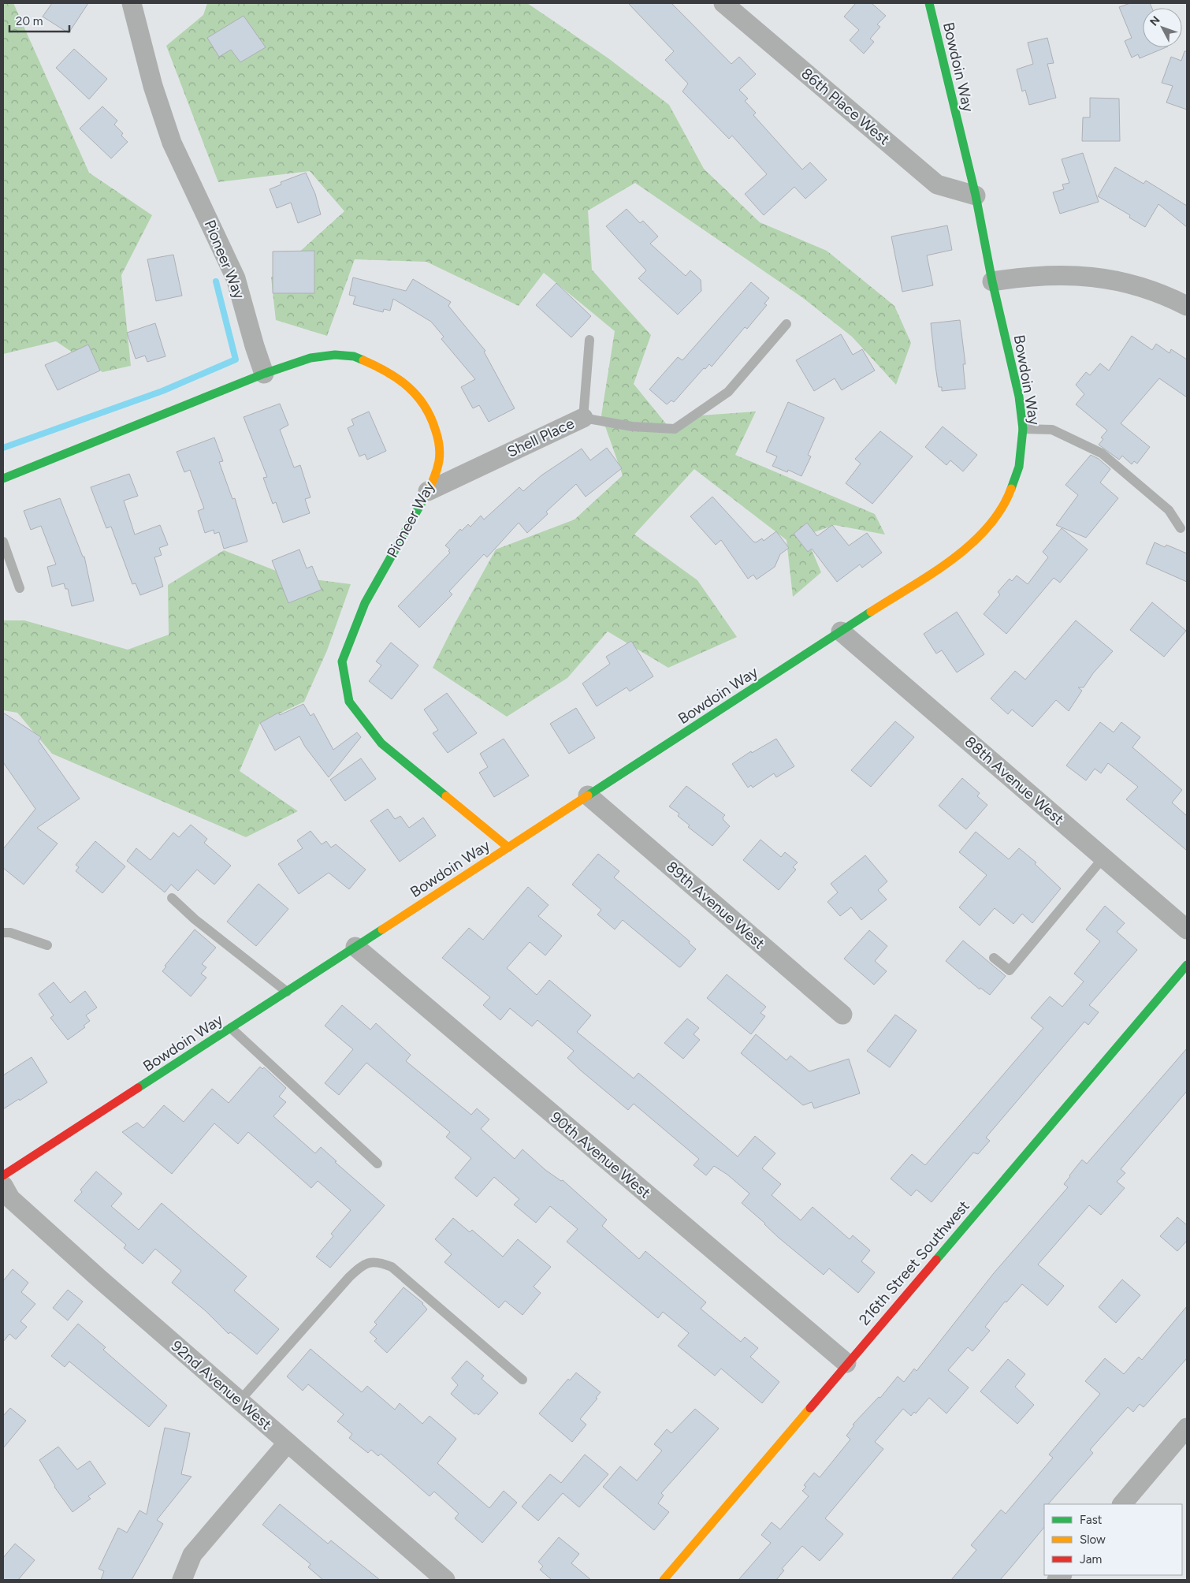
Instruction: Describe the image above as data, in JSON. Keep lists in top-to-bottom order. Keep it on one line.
{"streets":{"street":["Bowdoin Way","86th Place West","Pioneer Way","Shell Place","88th Avenue West","89th Avenue West","90th Avenue West","216th Street Southwest","92nd Avenue West"]},"crossings":[["Bowdoin Way","86th Place West"],["Bowdoin Way","Pioneer Way"],["Bowdoin Way","88th Avenue West"],["Bowdoin Way","89th Avenue West"],["Bowdoin Way","90th Avenue West"],["Pioneer Way","Shell Place"],["90th Avenue West","216th Street Southwest"]],"legend":["Fast","Slow","Jam"],"scale_bar":"20 m","north":"top left"}
